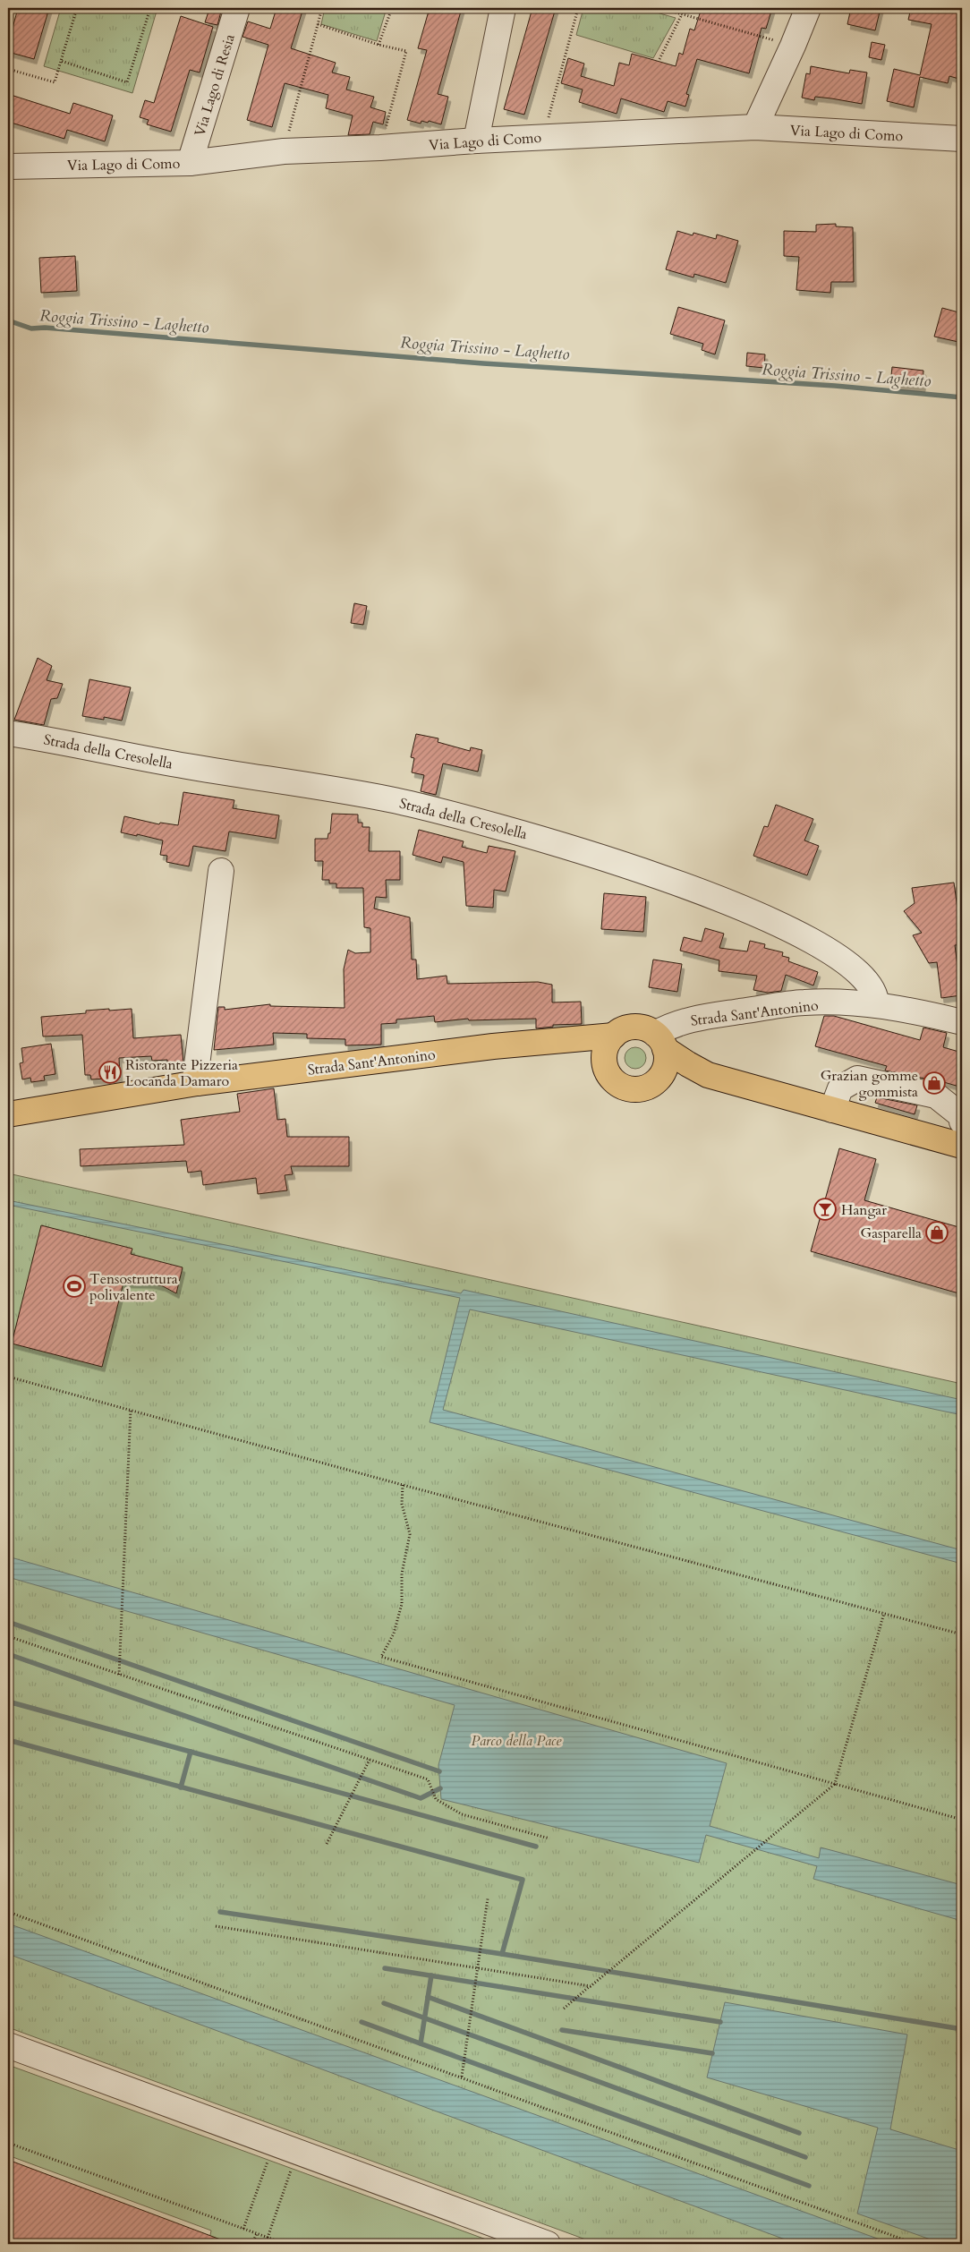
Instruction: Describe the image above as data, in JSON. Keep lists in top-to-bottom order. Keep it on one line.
{"streets":{"main road":["Strada Sant'Antonino"],"street":["Via Lago di Resia","Via Lago di Como","Strada della Cresolella"]},"crossings":[["Via Lago di Resia","Via Lago di Como"],["Strada della Cresolella","Strada Sant'Antonino"]],"water":["Roggia Trissino - Laghetto"],"parks":["Parco della Pace"],"places":{"restaurant":["Ristorante Pizzeria Locanda Damaro"],"shop":["Grazian gomme gommista","Gasparella"],"bar":["Hangar"],"sports":["Tensostruttura polivalente"]}}
